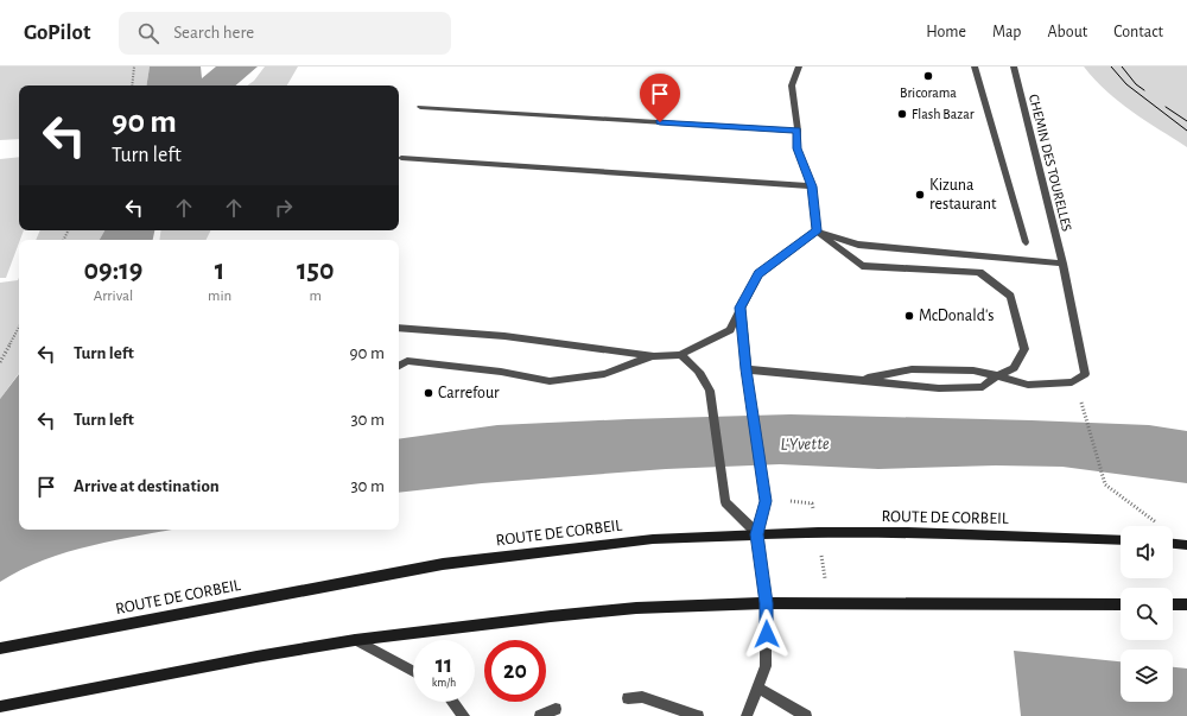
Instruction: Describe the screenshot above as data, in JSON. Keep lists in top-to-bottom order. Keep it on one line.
{"streets":{"main road":["ROUTE DE CORBEIL"],"lane":["CHEMIN DES TOURELLES"]},"water":["L'Yvette"],"places":["Bricorama","Flash Bazar","Kizuna restaurant","McDonald's","Carrefour"],"page":{"header":"GoPilot","search":"Search here","nav":["Home","Map","About","Contact"],"turn":["90 m","Turn left"],"eta":["09:19","Arrival","1","min","150","m"],"list":[{"name":"Turn left","value":"90 m"},{"name":"Turn left","value":"30 m"},{"name":"Arrive at destination","value":"30 m"}],"speed":"11 km/h","limit":"20"}}
